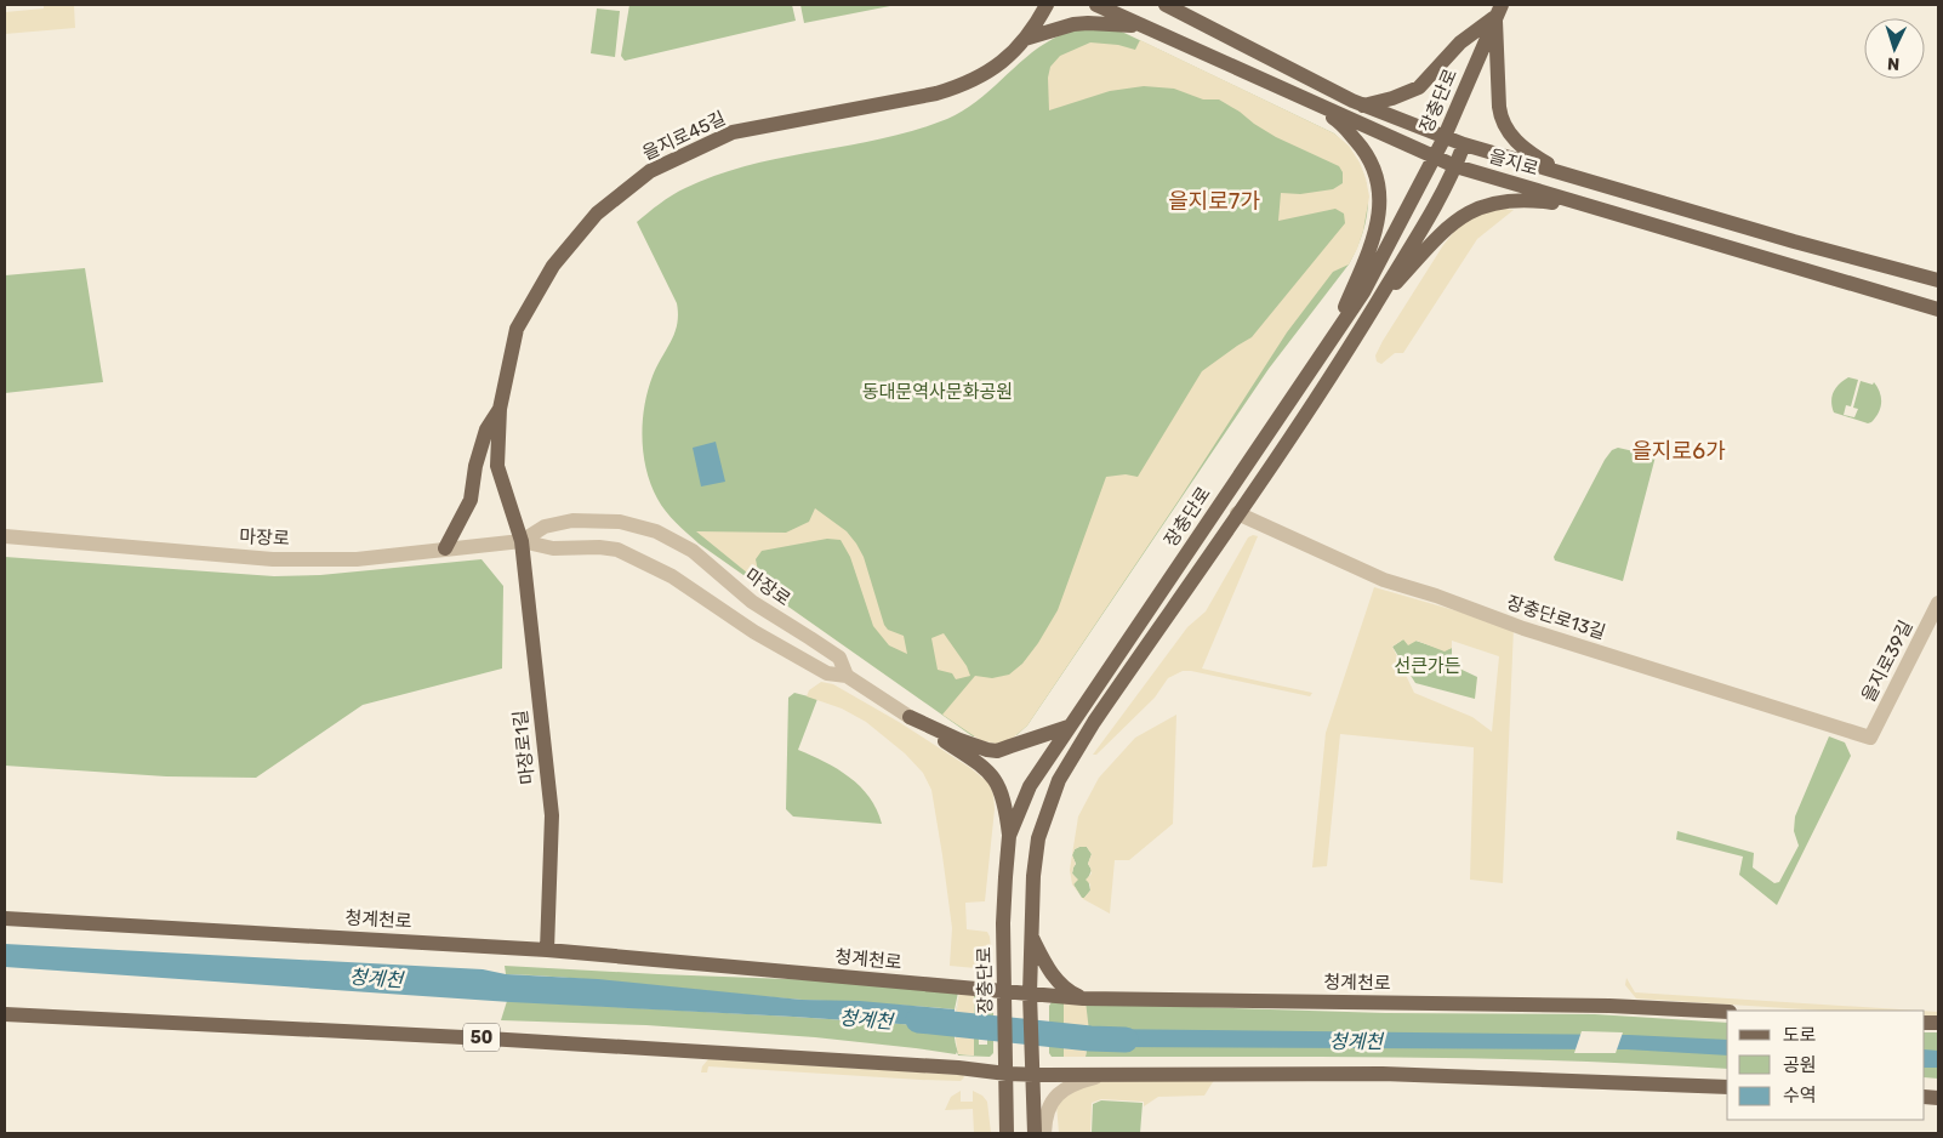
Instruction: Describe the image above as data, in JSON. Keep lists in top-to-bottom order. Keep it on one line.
{"streets":{"main road":["장충단로","을지로45길","을지로","마장로1길","청계천로","50"],"street":["마장로","장충단로13길","을지로39길"]},"crossings":[["장충단로","을지로"],["장충단로","청계천로"],["장충단로","50"],["을지로45길","마장로"],["을지로45길","마장로1길"],["마장로","마장로1길"],["장충단로13길","을지로39길"],["마장로1길","청계천로"]],"districts":["을지로7가","을지로6가"],"water":["청계천"],"parks":["동대문역사문화공원","선큰가든"],"legend":["도로","공원","수역"],"north":"bottom"}
